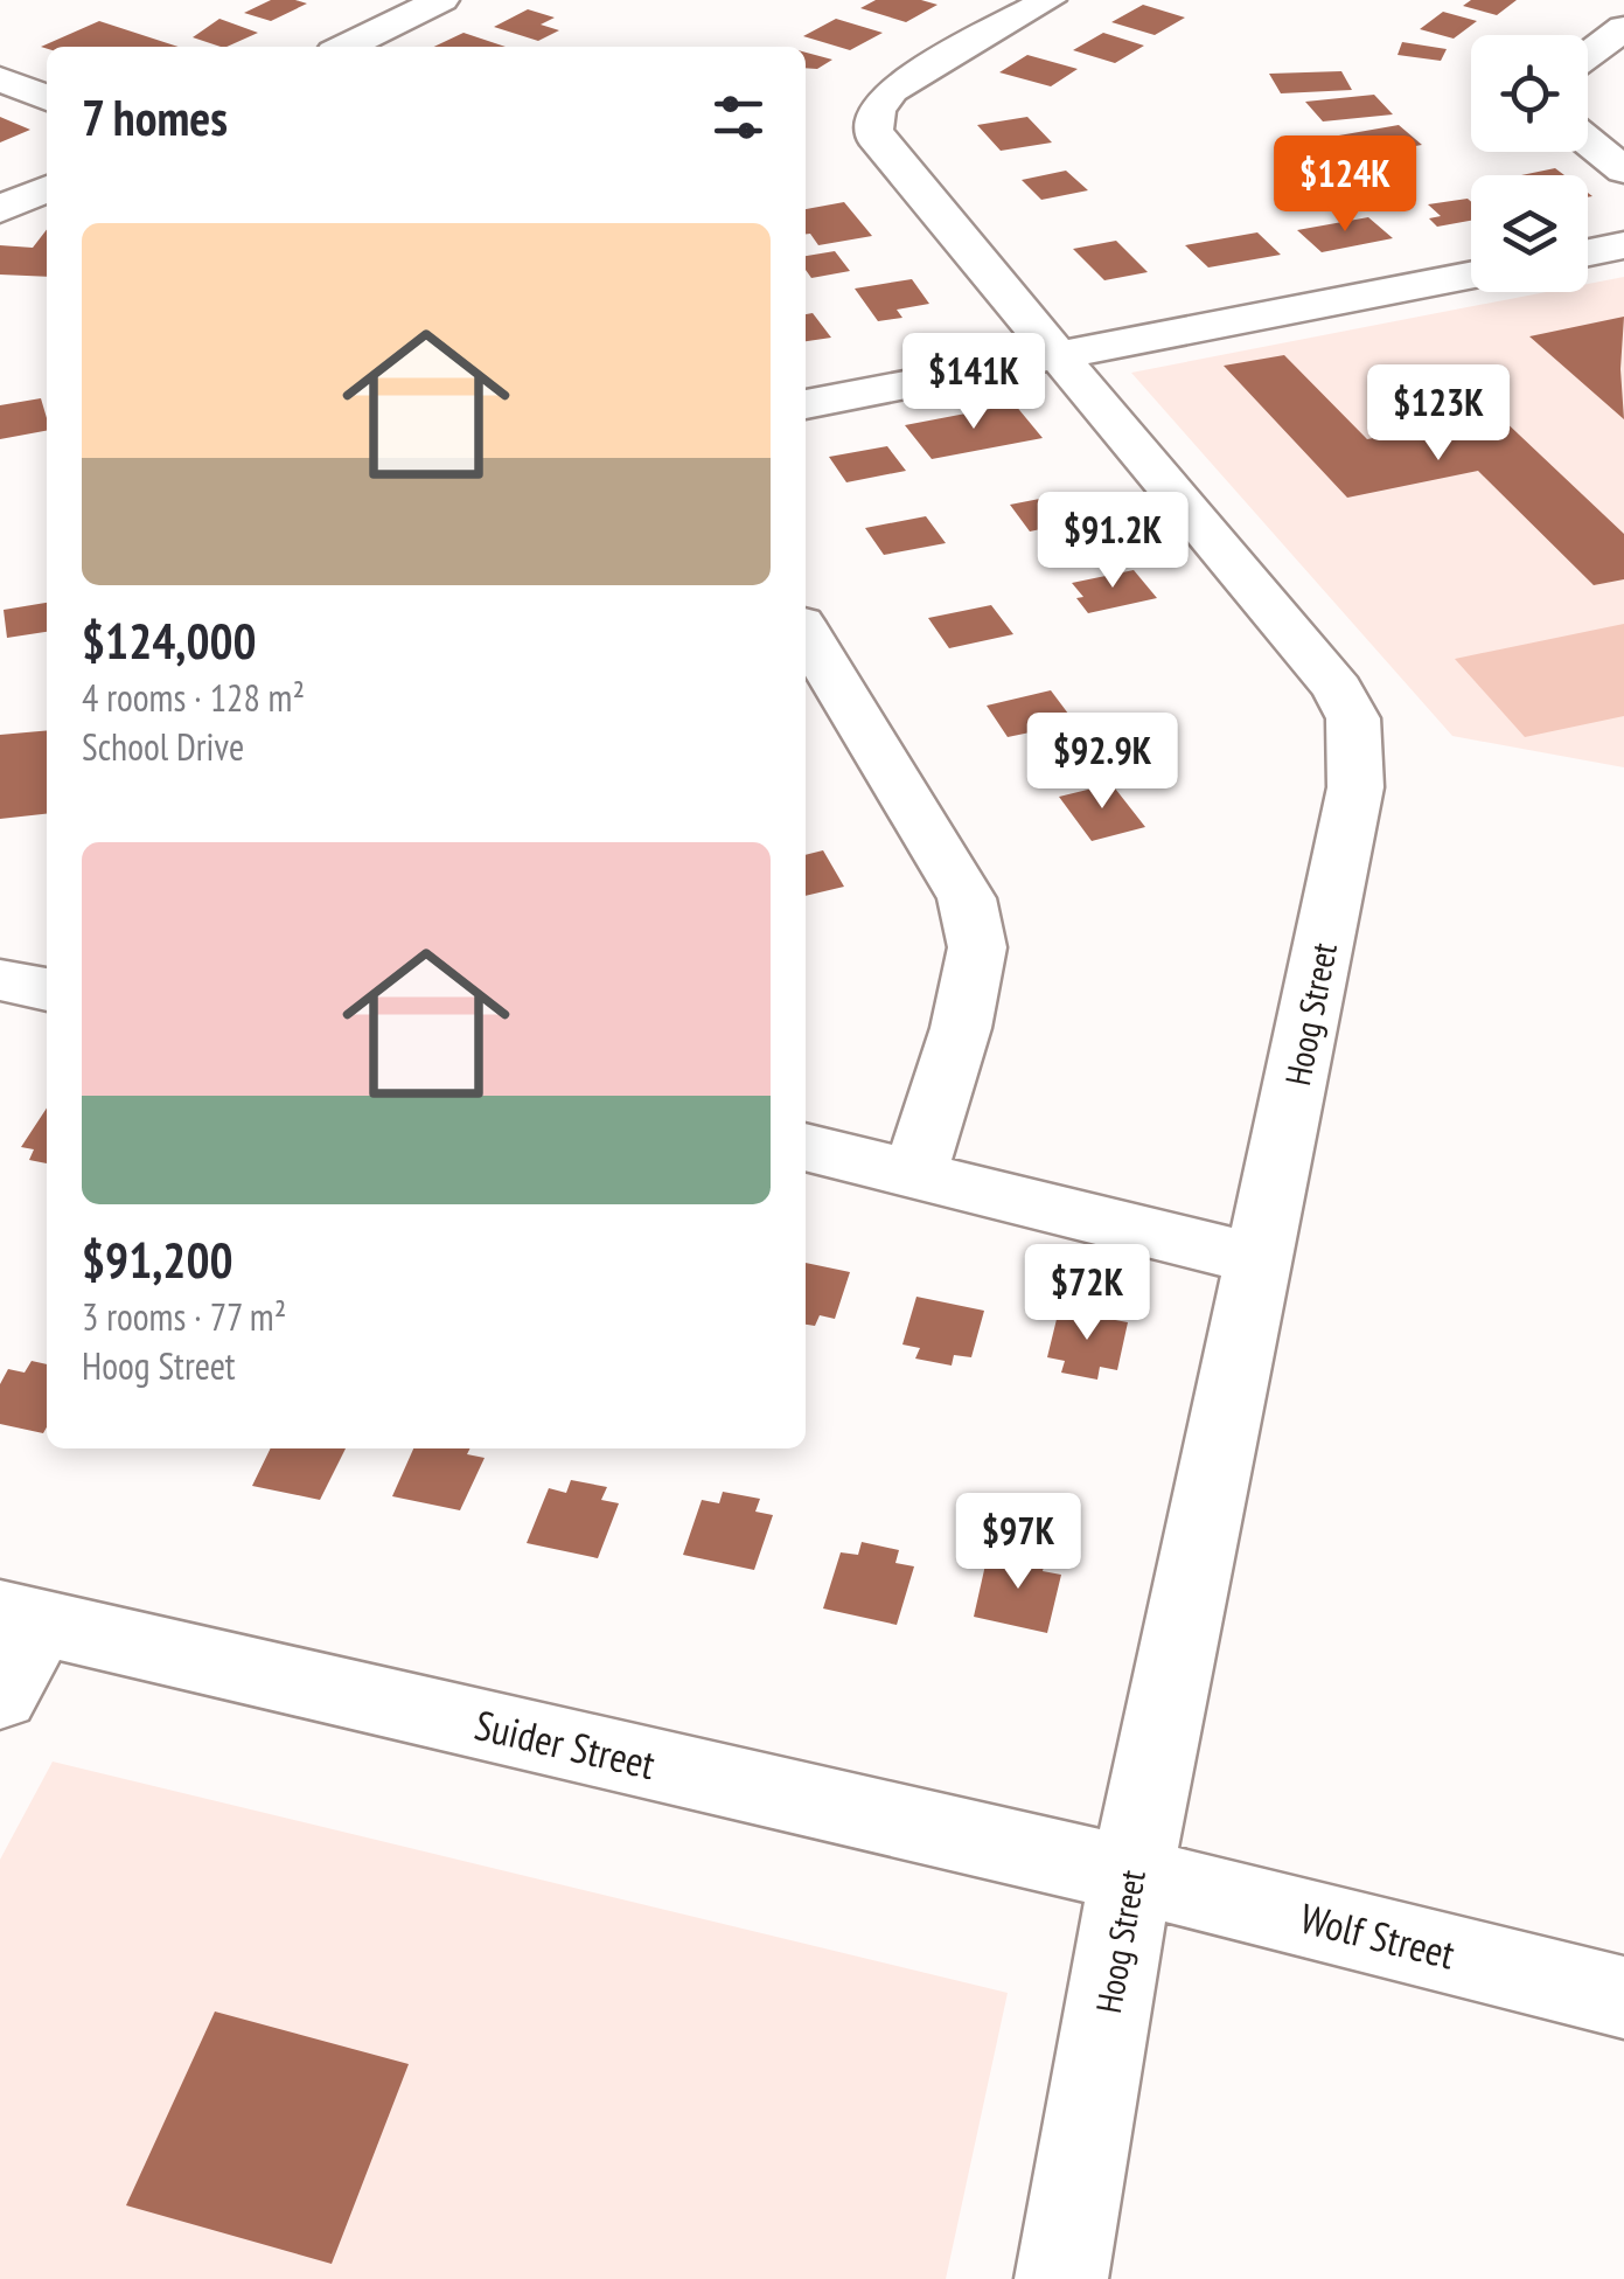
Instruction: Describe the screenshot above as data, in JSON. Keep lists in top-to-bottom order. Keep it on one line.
{"streets":{"street":["Hoog Street","Suider Street","Wolf Street"]},"crossings":[["Hoog Street","Suider Street"],["Hoog Street","Wolf Street"],["Suider Street","Wolf Street"]],"page":{"heading":"7 homes","price":["$124K","$141K","$123K","$91.2K","$92.9K","$72K","$97K"],"list":[{"name":"$124,000","note":"4 rooms · 128 m² · School Drive"},{"name":"$91,200","note":"3 rooms · 77 m² · Hoog Street"}]}}
